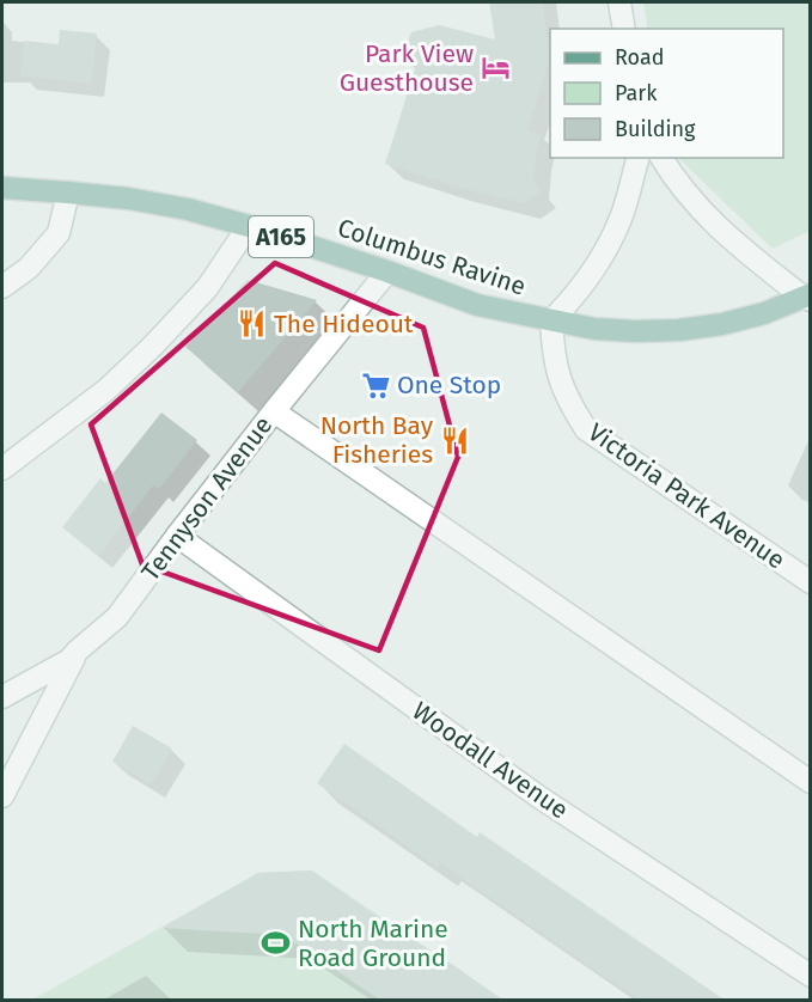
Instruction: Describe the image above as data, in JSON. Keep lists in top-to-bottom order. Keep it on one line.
{"streets":{"main road":["A165","Columbus Ravine"],"street":["Victoria Park Avenue","Tennyson Avenue","Woodall Avenue"]},"crossings":[["A165","Columbus Ravine"],["A165","Victoria Park Avenue"],["Columbus Ravine","Victoria Park Avenue"],["Columbus Ravine","Tennyson Avenue"],["Tennyson Avenue","Woodall Avenue"]],"places":{"hotel":["Park View Guesthouse"],"restaurant":["The Hideout","North Bay Fisheries"],"supermarket":["One Stop"],"sports":["North Marine Road Ground"]},"legend":["Road","Park","Building"]}
